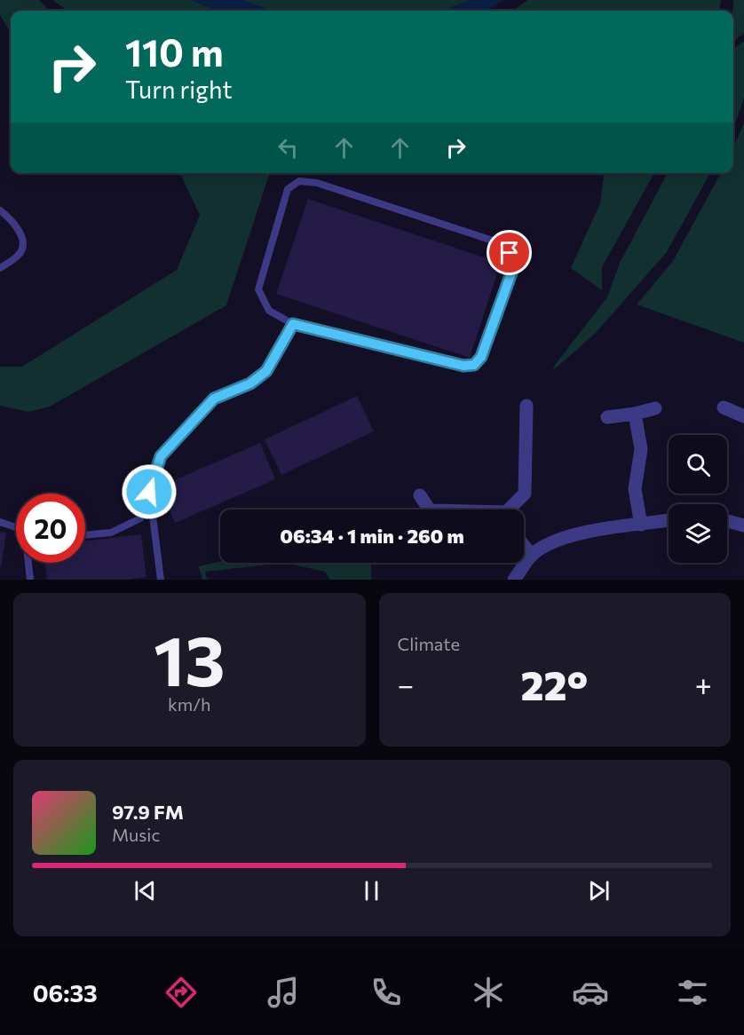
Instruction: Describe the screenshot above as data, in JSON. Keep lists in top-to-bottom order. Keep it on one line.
{"page":{"turn":["110 m","Turn right"],"limit":"20","trip":"06:34 · 1 min · 260 m","tile":[["13","km/h"],"Climate"],"heat":["−","22°","+"],"song":["97.9 FM","Music"],"tabs":"06:33"}}
